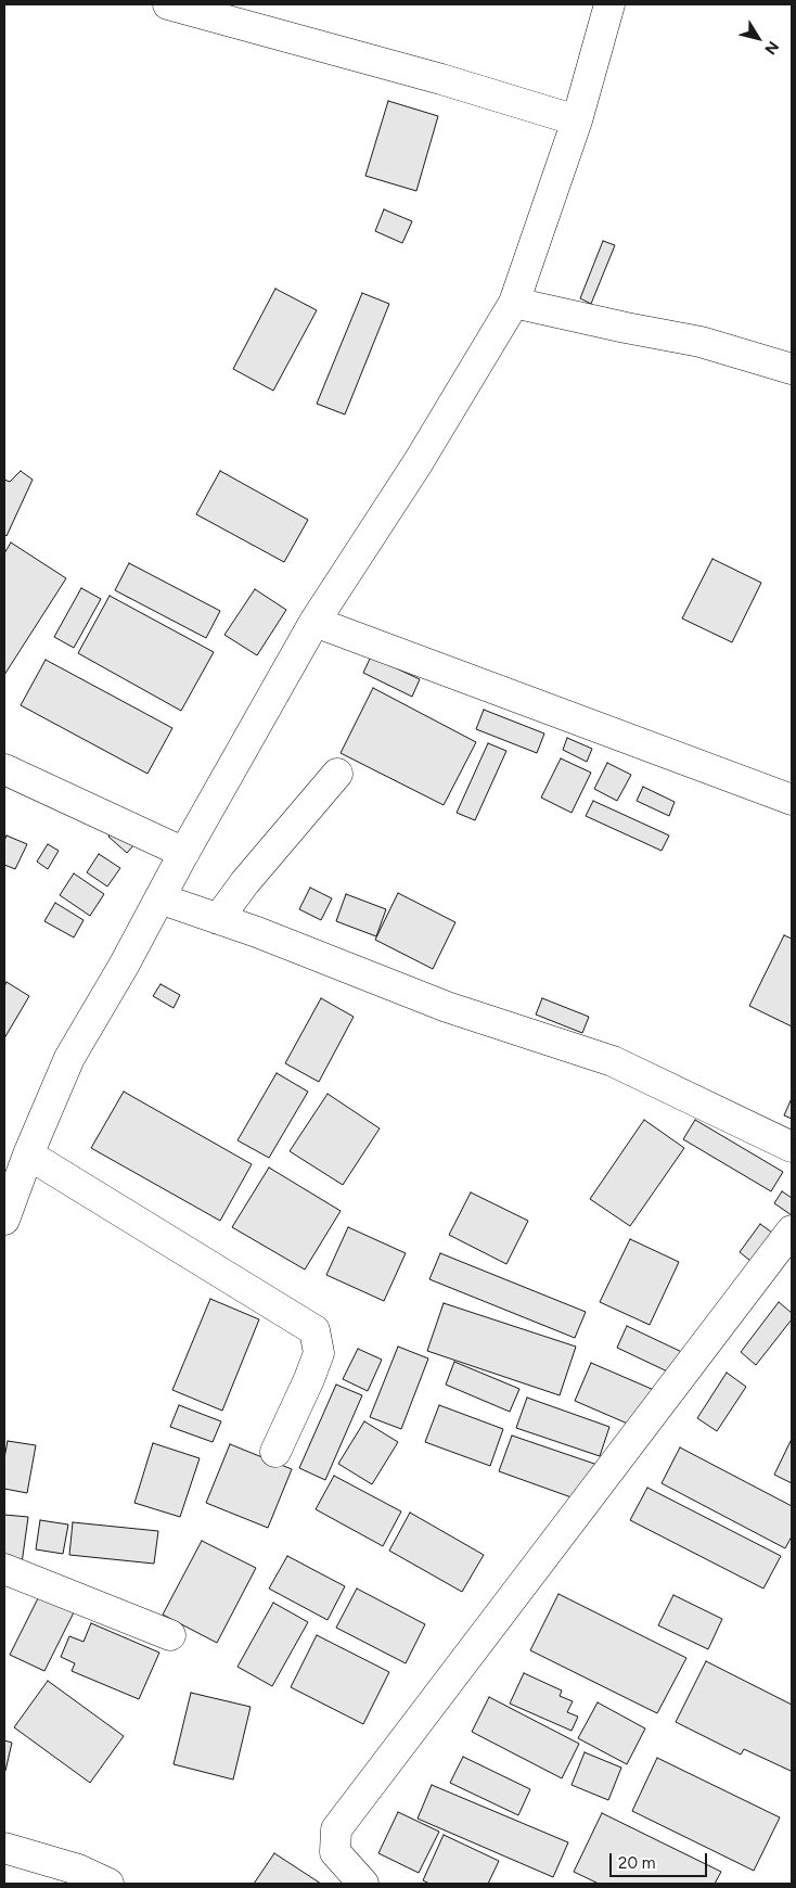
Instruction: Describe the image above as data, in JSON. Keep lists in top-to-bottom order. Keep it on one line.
{"scale_bar":"20 m","north":"bottom right"}
